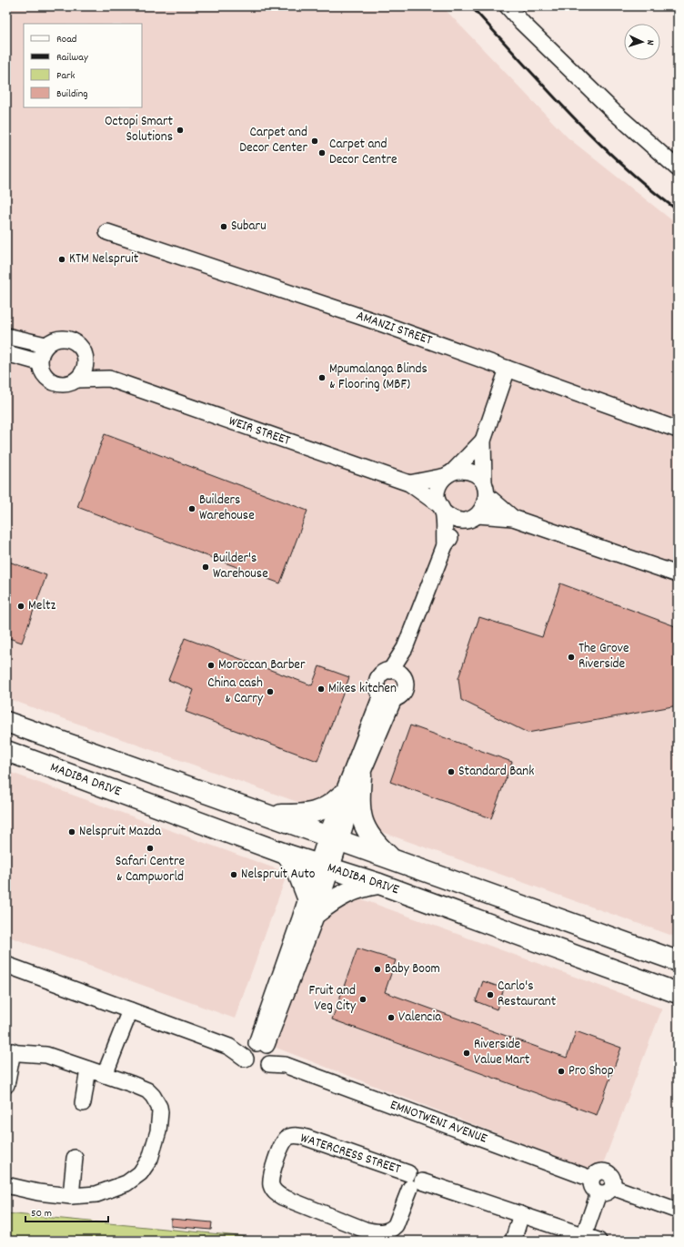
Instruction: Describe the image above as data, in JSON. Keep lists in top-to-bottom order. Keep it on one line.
{"streets":{"main road":["MADIBA DRIVE"],"street":["AMANZI STREET","WEIR STREET","EMNOTWENI AVENUE","WATERCRESS STREET"]},"places":["Octopi Smart Solutions","Carpet and Decor Center","Carpet and Decor Centre","Subaru","KTM Nelspruit","Mpumalanga Blinds & Flooring (MBF)","Builders Warehouse","Builder's Warehouse","Meltz","The Grove Riverside","Moroccan Barber","Mikes kitchen","China cash & Carry","Standard Bank","Nelspruit Mazda","Safari Centre & Campworld","Nelspruit Auto","Baby Boom","Carlo's Restaurant","Fruit and Veg City","Valencia","Riverside Value Mart","Pro Shop"],"legend":["Road","Railway","Park","Building"],"scale_bar":"50 m","north":"right"}
